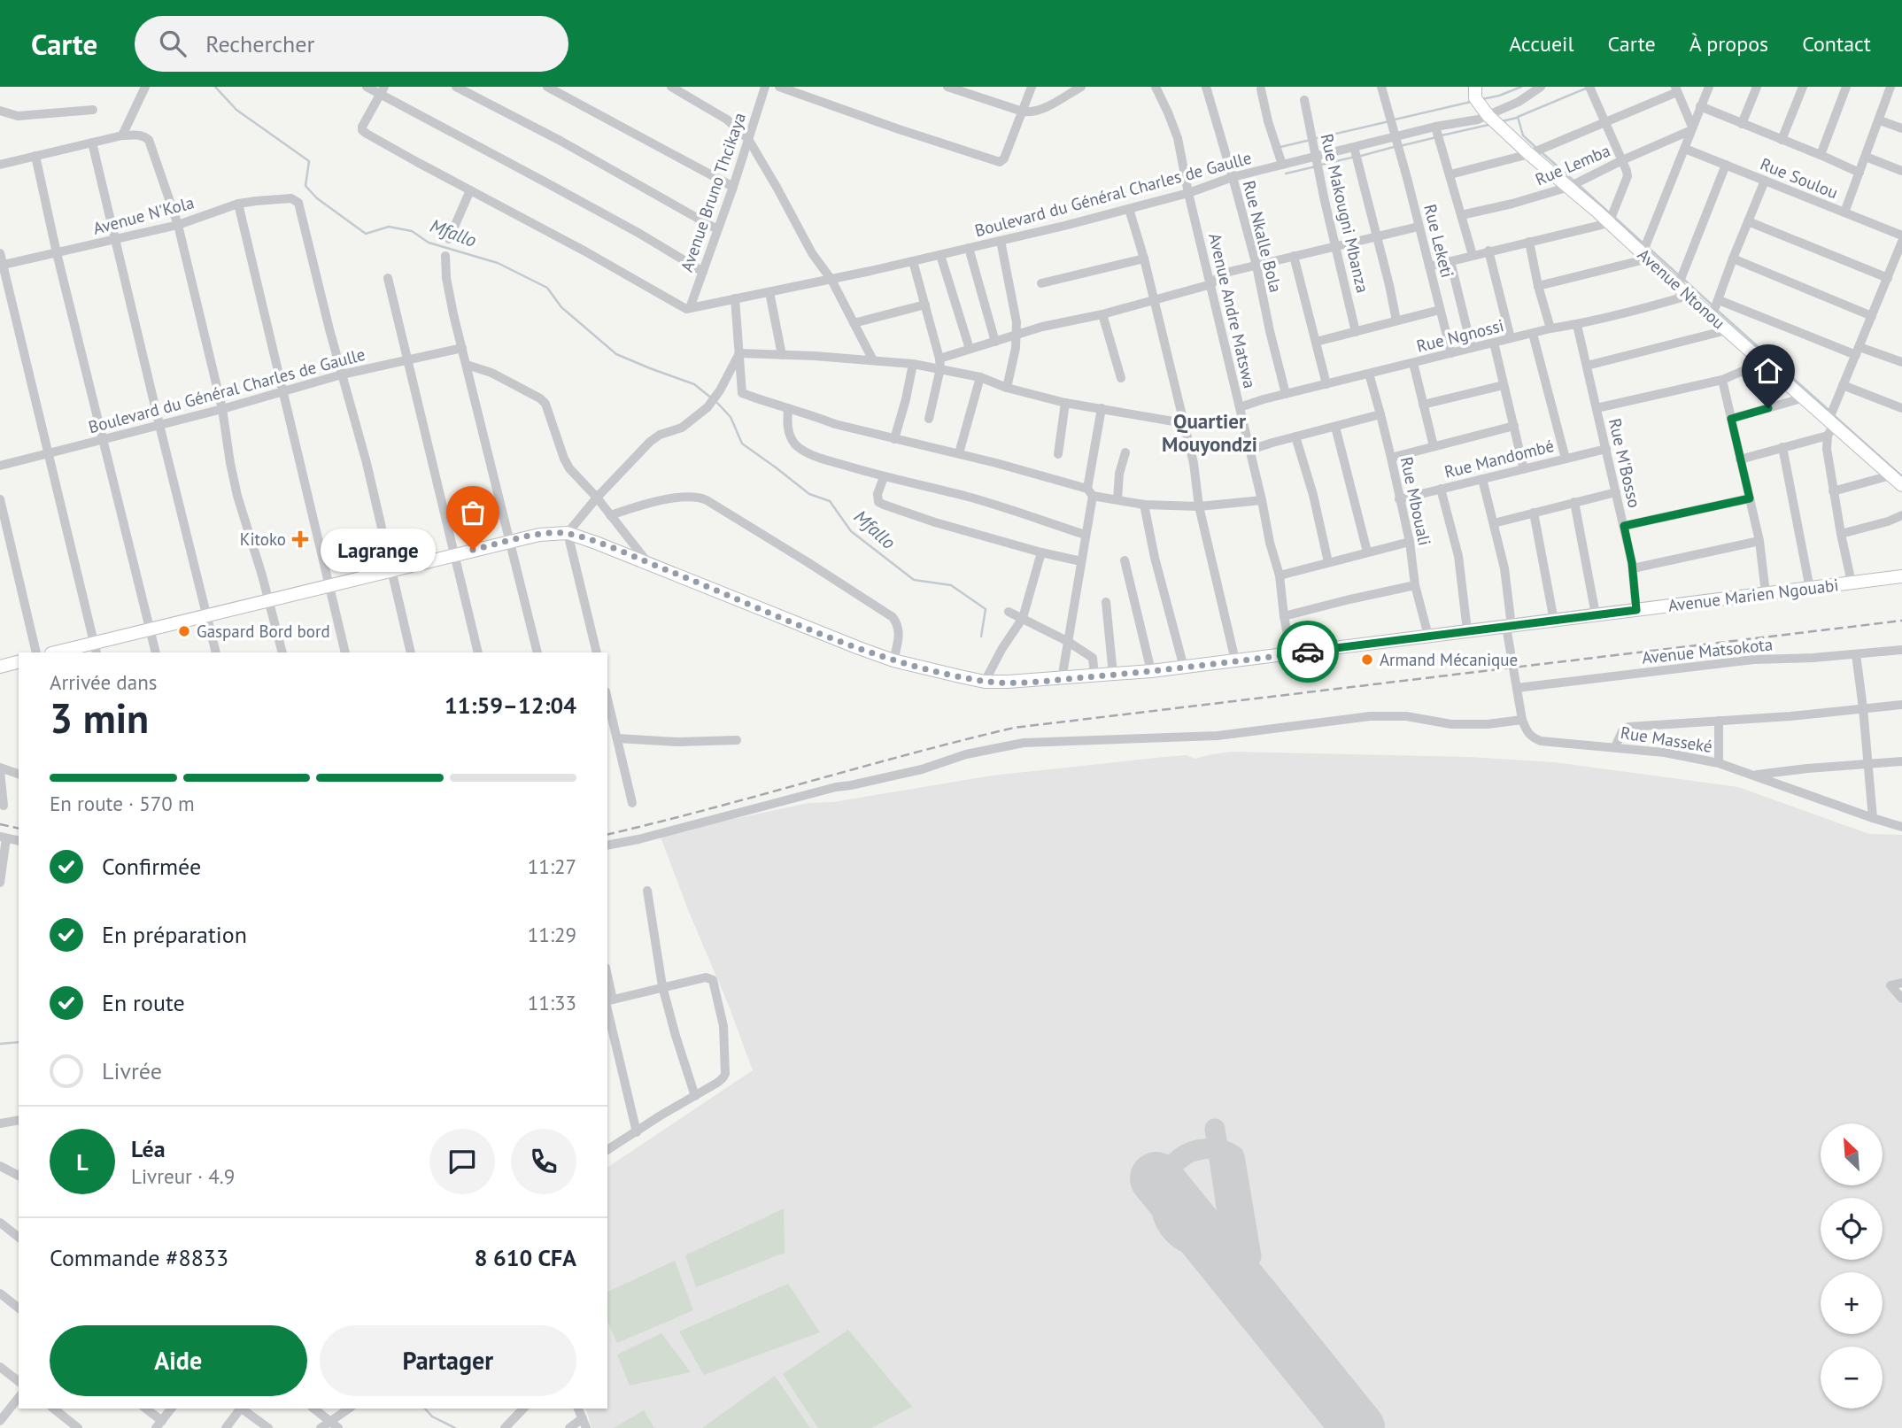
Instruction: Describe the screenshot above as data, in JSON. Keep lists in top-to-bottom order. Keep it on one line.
{"streets":{"street":["Rue Lemba","Rue Soulou","Avenue Bruno Thcikaya","Boulevard du Général Charles de Gaulle","Rue Makougni Mbanza","Avenue N'Kola","Rue Nkalle Bola","Rue Leketi","Avenue Ntonou","Avenue Andre Matswa","Rue Ngnossi","Rue Mandombé","Rue M'Bosso","Rue Mbouali","Avenue Marien Ngouabi","Avenue Matsokota","Rue Masseké"]},"crossings":[["Rue Lemba","Avenue Ntonou"],["Avenue Bruno Thcikaya","Boulevard du Général Charles de Gaulle"],["Boulevard du Général Charles de Gaulle","Rue Makougni Mbanza"],["Boulevard du Général Charles de Gaulle","Avenue N'Kola"],["Boulevard du Général Charles de Gaulle","Rue Nkalle Bola"],["Boulevard du Général Charles de Gaulle","Rue Leketi"],["Boulevard du Général Charles de Gaulle","Avenue Ntonou"],["Boulevard du Général Charles de Gaulle","Avenue Andre Matswa"],["Rue Nkalle Bola","Rue Ngnossi"],["Rue Leketi","Rue Ngnossi"],["Avenue Ntonou","Rue Ngnossi"],["Avenue Andre Matswa","Rue Ngnossi"],["Avenue Andre Matswa","Avenue Marien Ngouabi"],["Rue Ngnossi","Rue M'Bosso"],["Rue Ngnossi","Rue Mbouali"],["Rue Mandombé","Rue M'Bosso"],["Rue Mandombé","Rue Mbouali"],["Rue M'Bosso","Avenue Marien Ngouabi"],["Rue Mbouali","Avenue Marien Ngouabi"]],"districts":["Quartier Mouyondzi"],"water":["Mfallo"],"places":{"health":["Kitoko"],"other":["Lagrange","Gaspard Bord bord","Armand Mécanique"]},"north":"top left","page":{"header":"Carte","search":"Rechercher","nav":["Accueil","Carte","À propos","Contact"],"bubble":"Lagrange","heading":["3 min","Arrivée dans","11:59–12:04"],"panel":["Léa","Livreur · 4.9","Commande #8833","8 610 CFA"],"bar":"En route · 570 m","list":[["Confirmée","11:27"],["En préparation","11:29"],["En route","11:33"],"Livrée"],"map_buttons":["+","−"],"round":"L","buttons":["Aide","Partager"]}}
